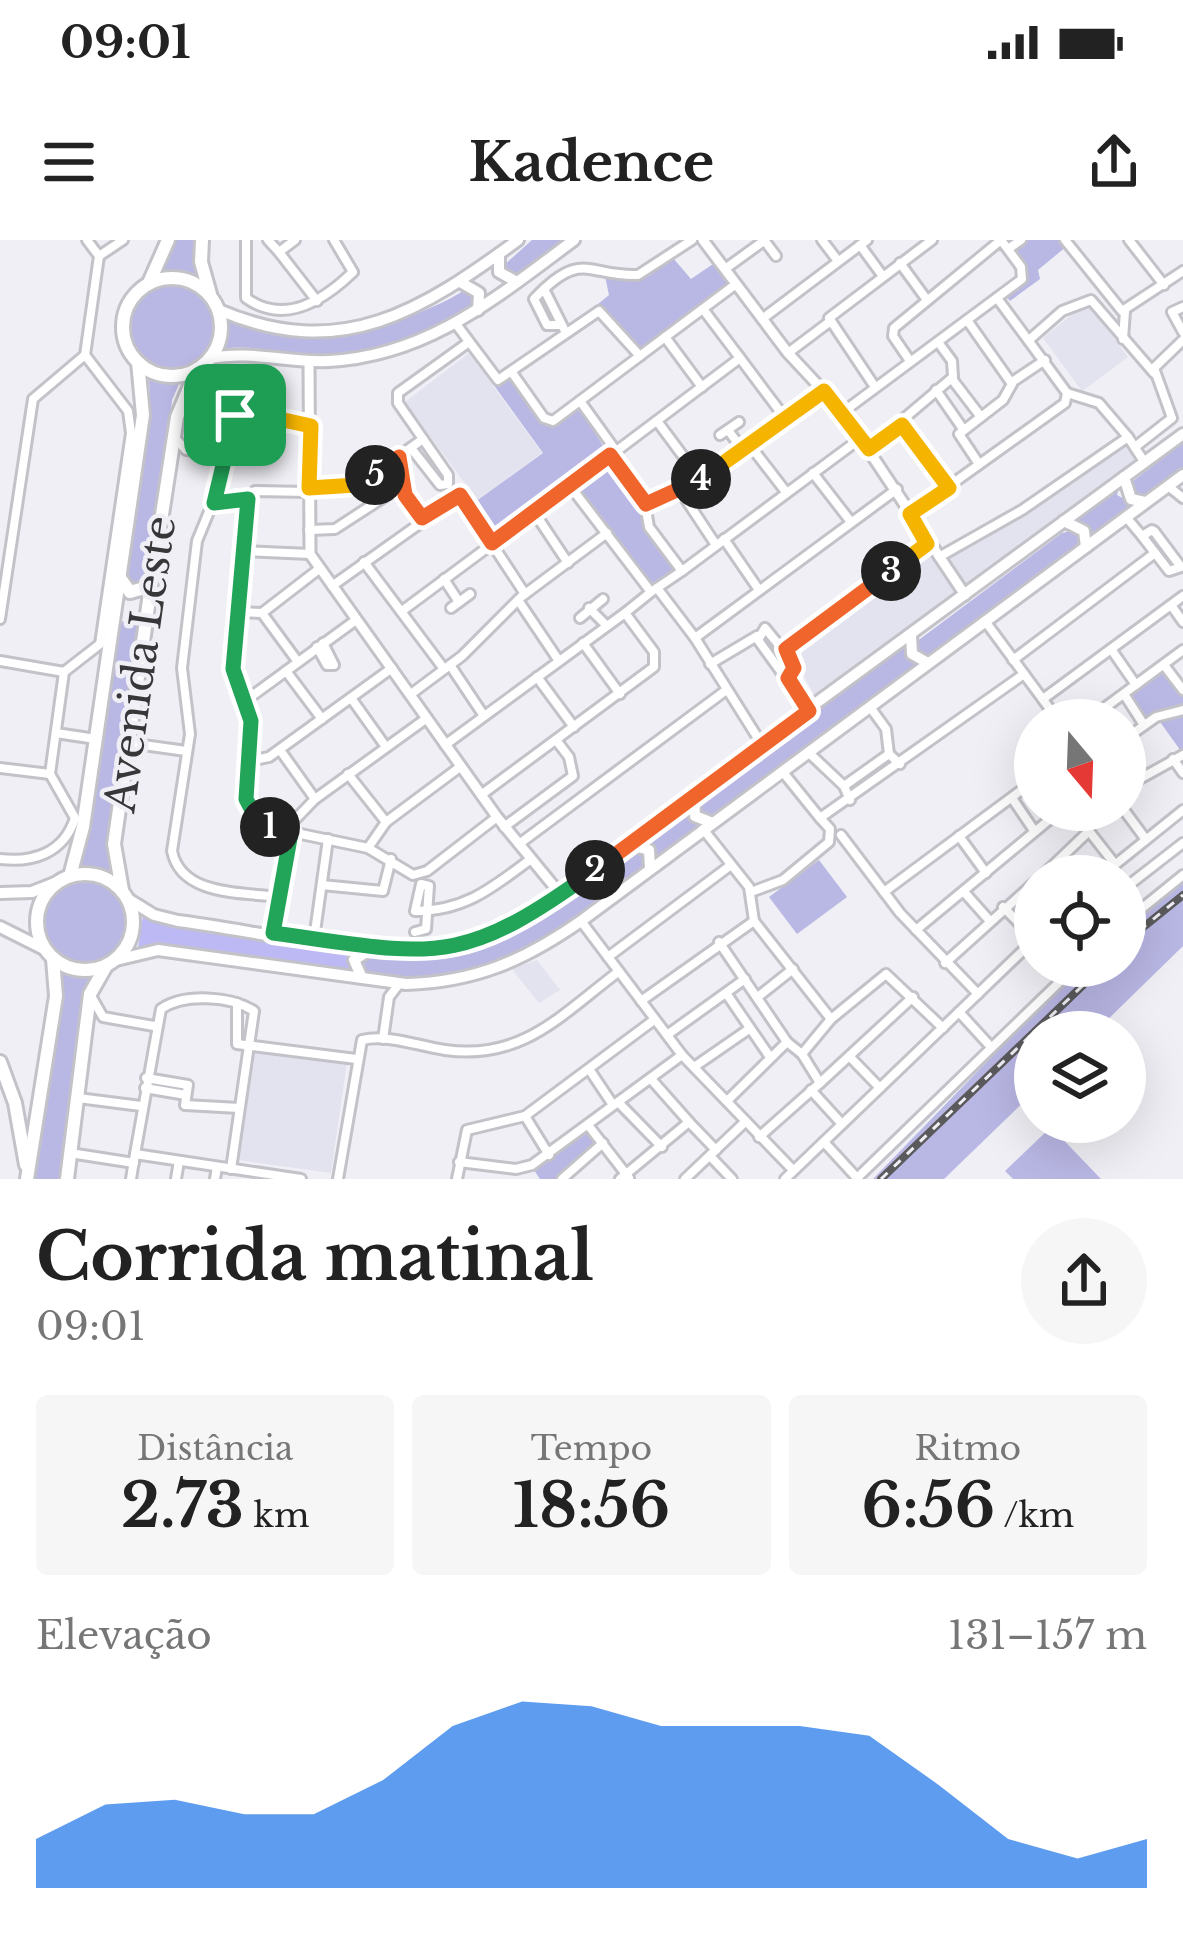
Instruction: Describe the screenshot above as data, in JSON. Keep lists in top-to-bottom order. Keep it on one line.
{"streets":{"main road":["Avenida Leste"]},"north":"bottom","page":{"status":"09:01","header":"Kadence","pins":["5","4","3","1","2"],"heading":["Corrida matinal","09:01"],"stats":[["Distância","2.73 km"],["Tempo","18:56"],["Ritmo","6:56 /km"]],"chart":["Elevação","131–157 m"]}}
